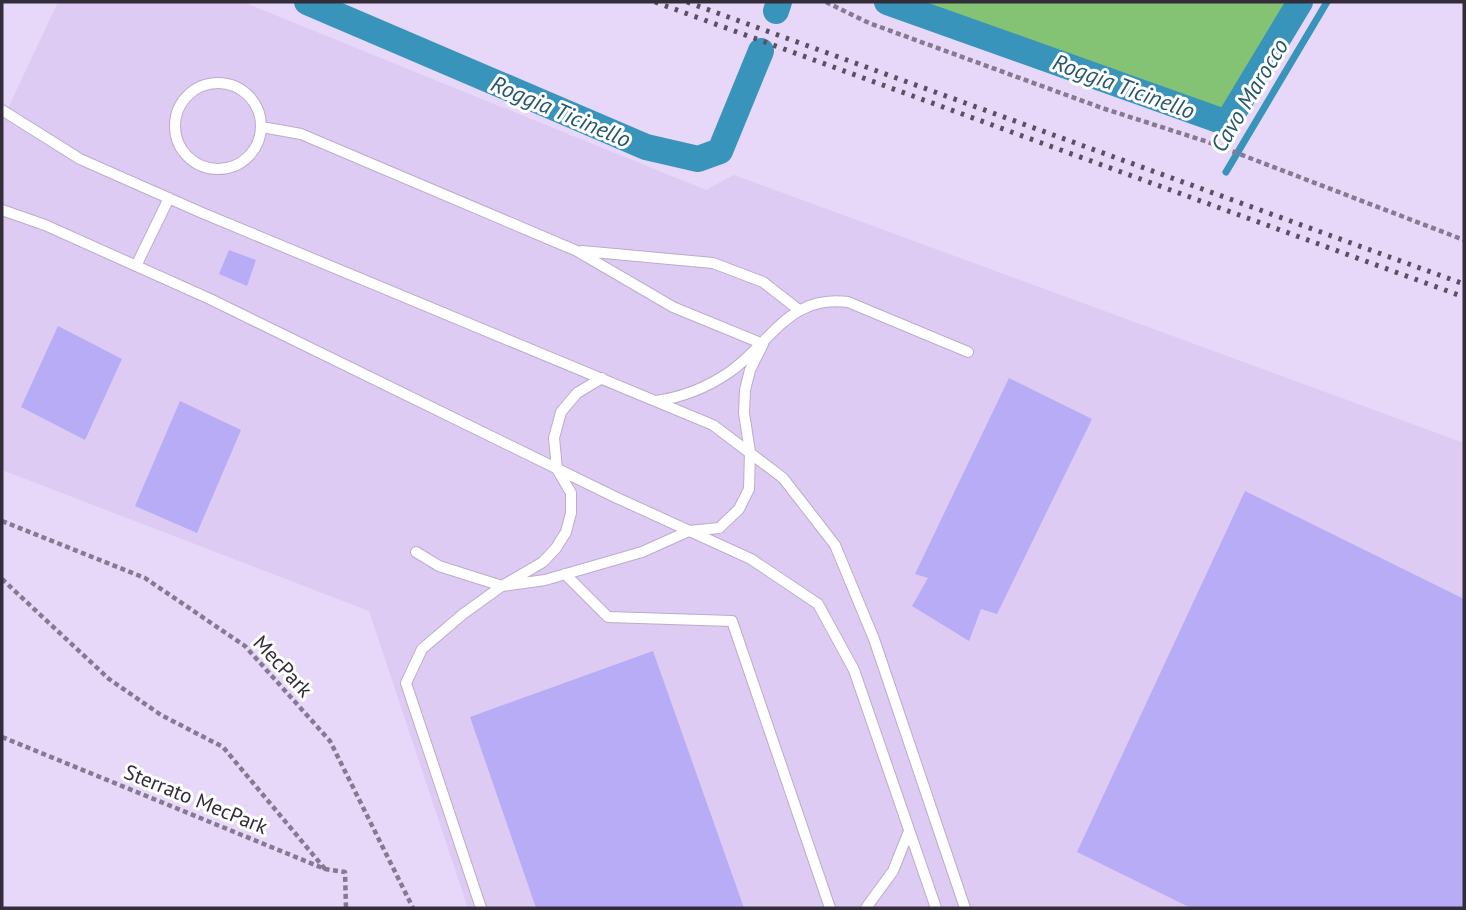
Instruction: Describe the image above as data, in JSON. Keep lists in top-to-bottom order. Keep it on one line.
{"streets":{"path":["MecPark","Sterrato MecPark"]},"water":["Roggia Ticinello","Cavo Marocco"]}
